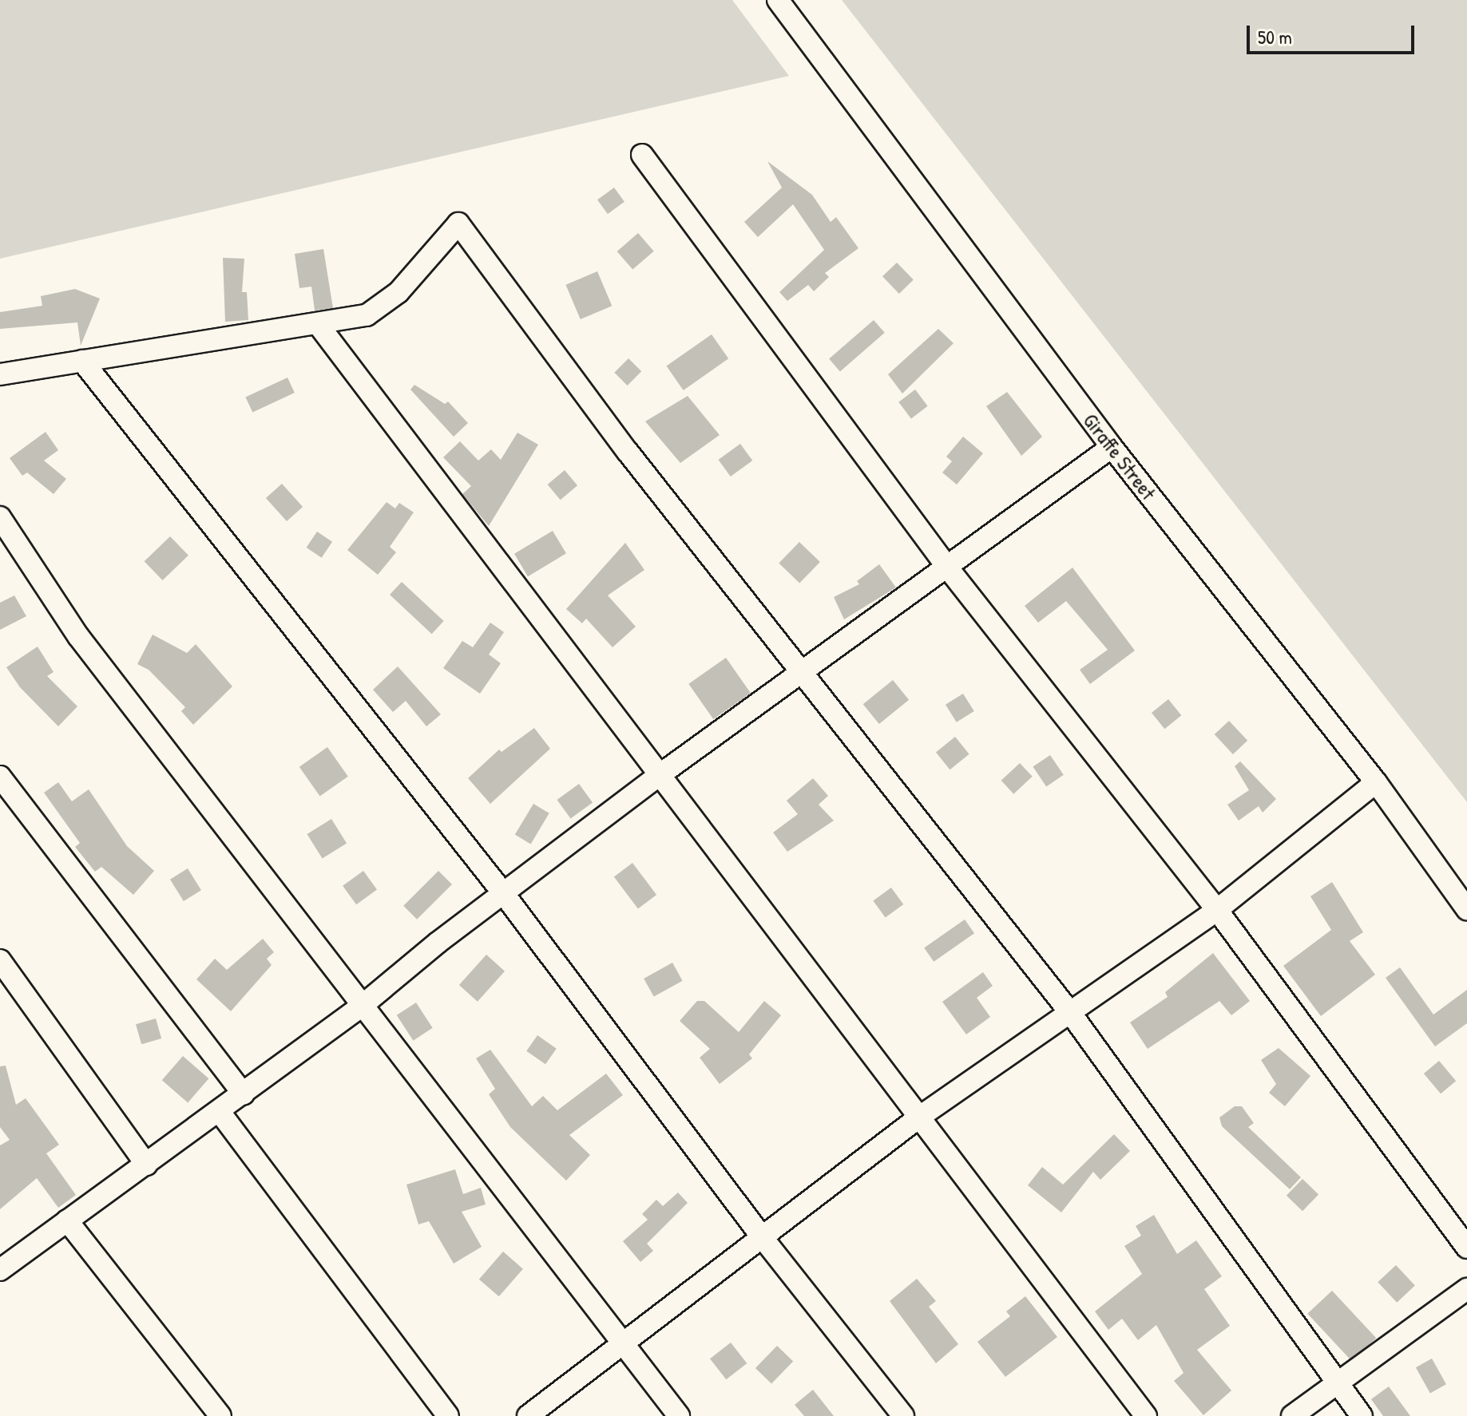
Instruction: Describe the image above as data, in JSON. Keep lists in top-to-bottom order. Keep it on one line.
{"streets":{"street":["Giraffe Street"]},"scale_bar":"50 m"}
